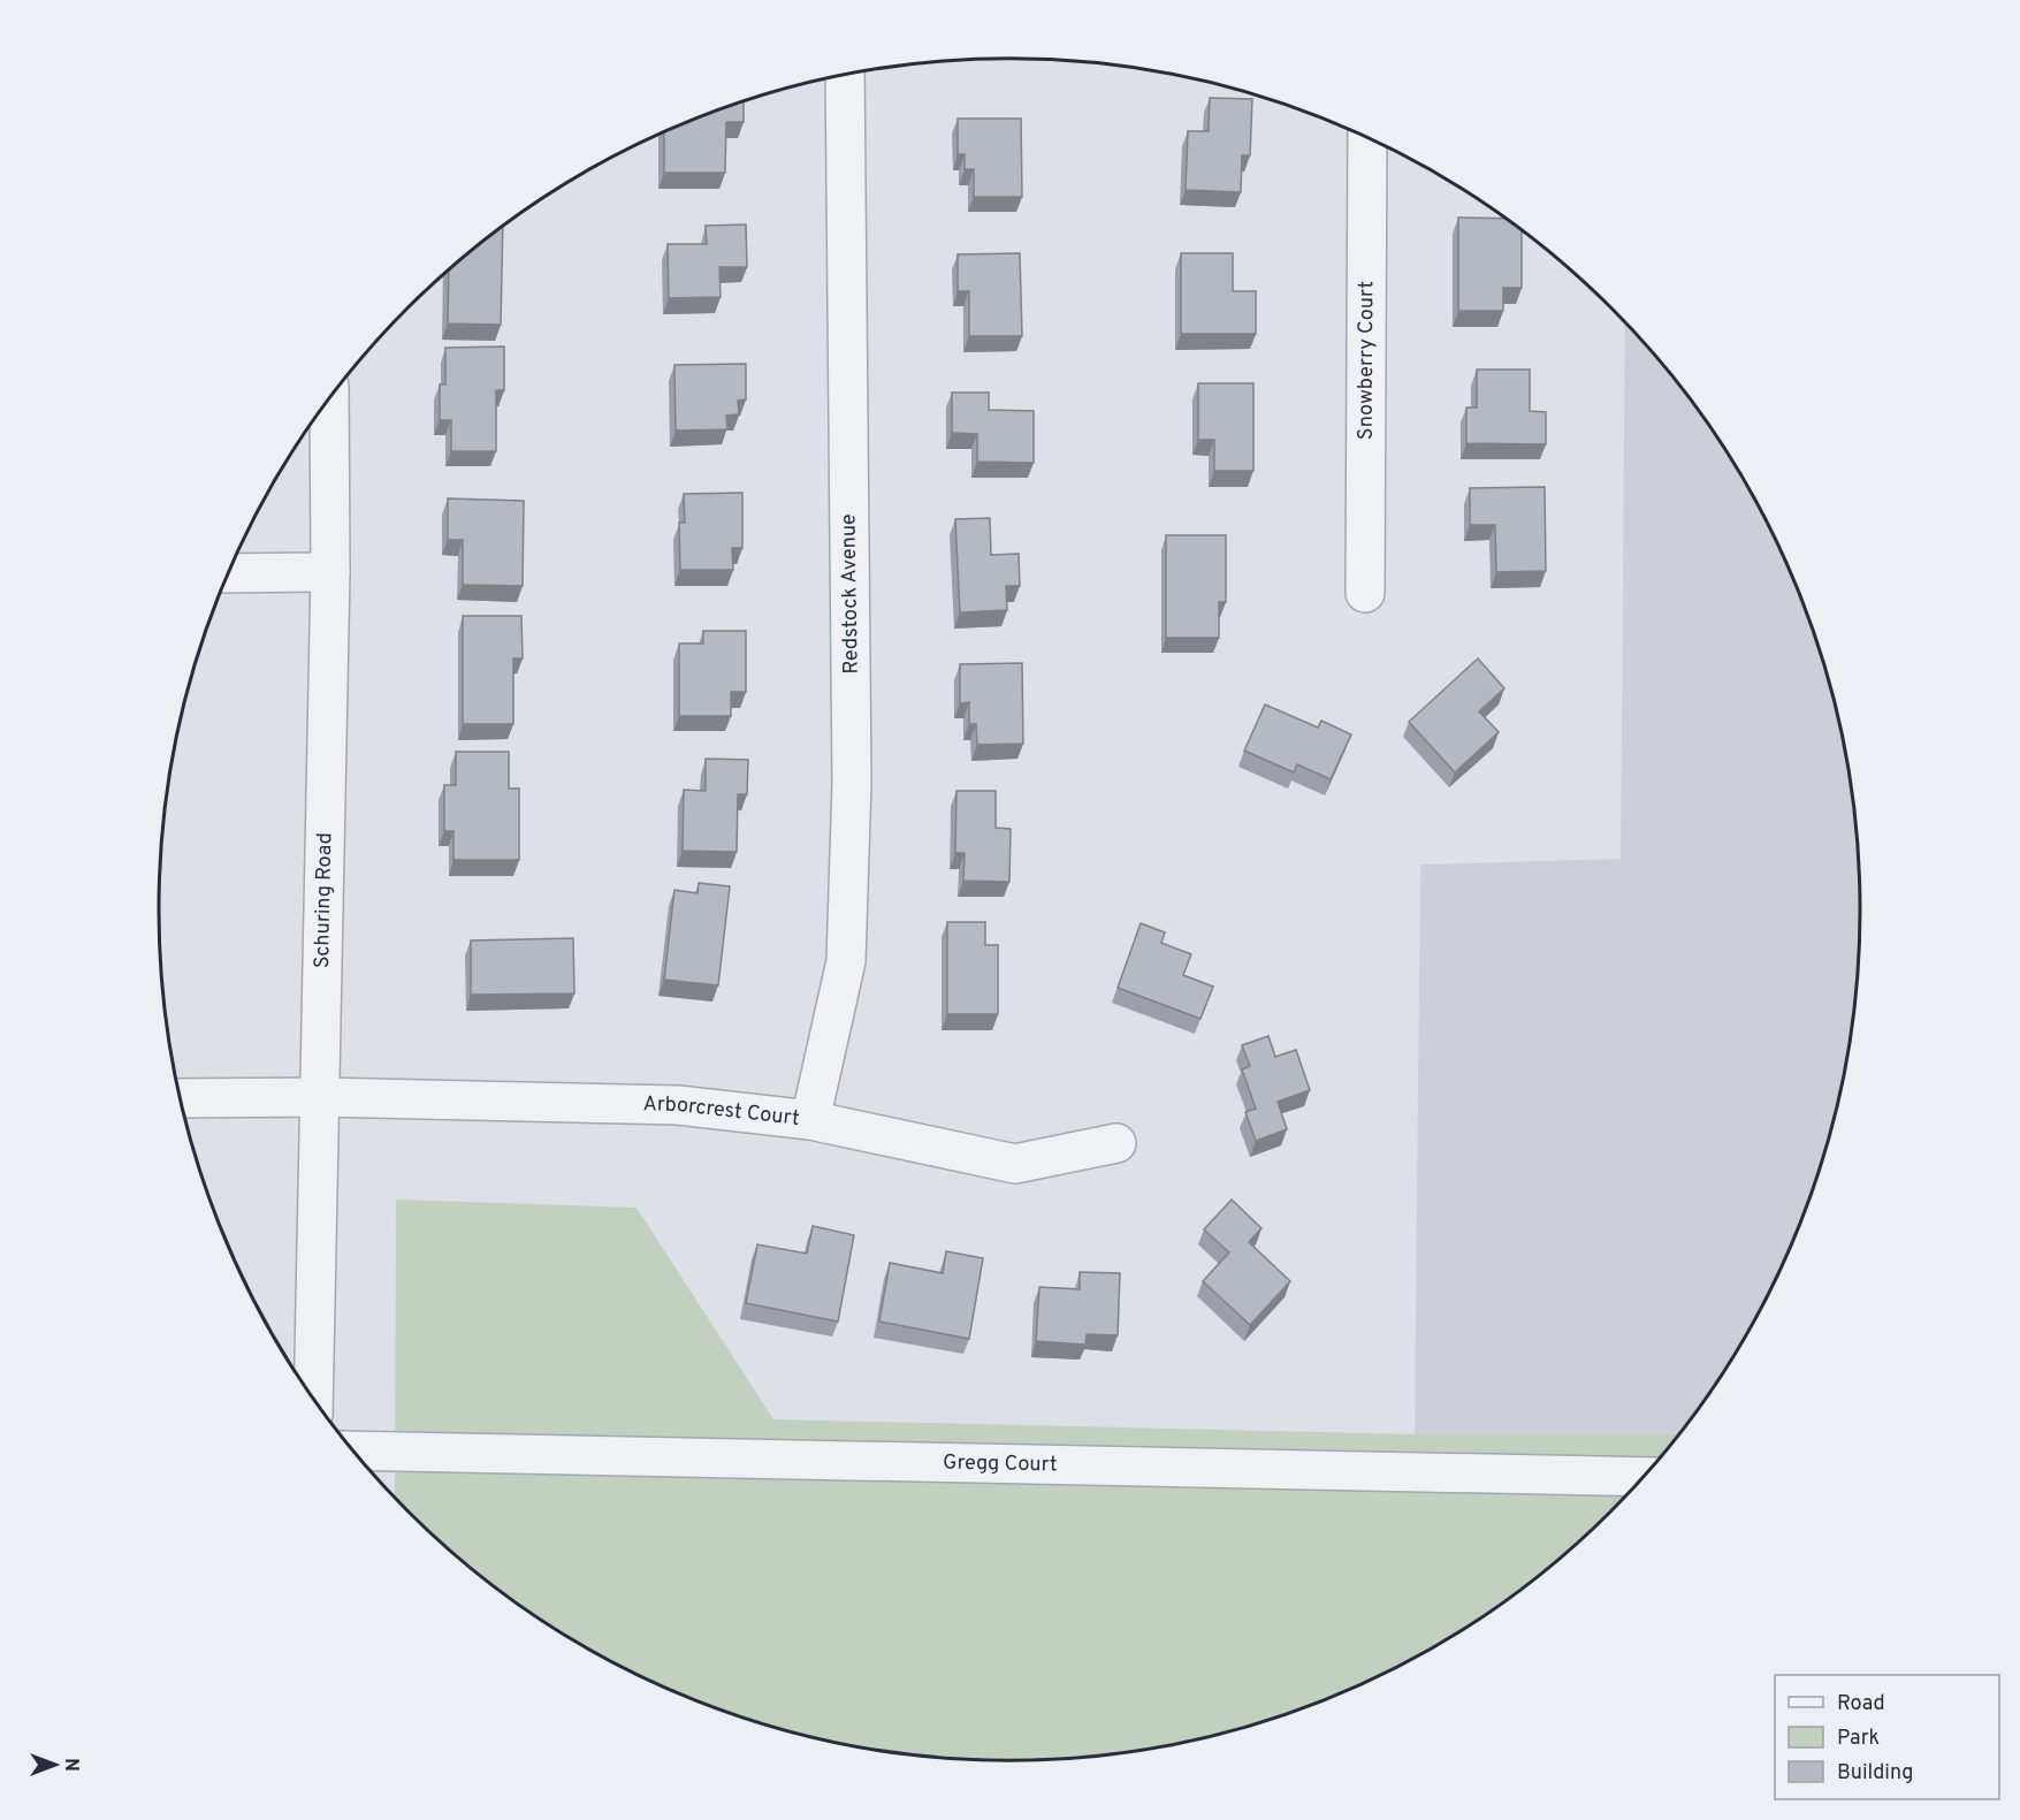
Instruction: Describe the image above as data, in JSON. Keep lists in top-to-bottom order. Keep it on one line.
{"streets":{"street":["Snowberry Court","Redstock Avenue","Schuring Road","Arborcrest Court","Gregg Court"]},"crossings":[["Redstock Avenue","Arborcrest Court"],["Schuring Road","Arborcrest Court"]],"legend":["Road","Park","Building"],"north":"right"}
